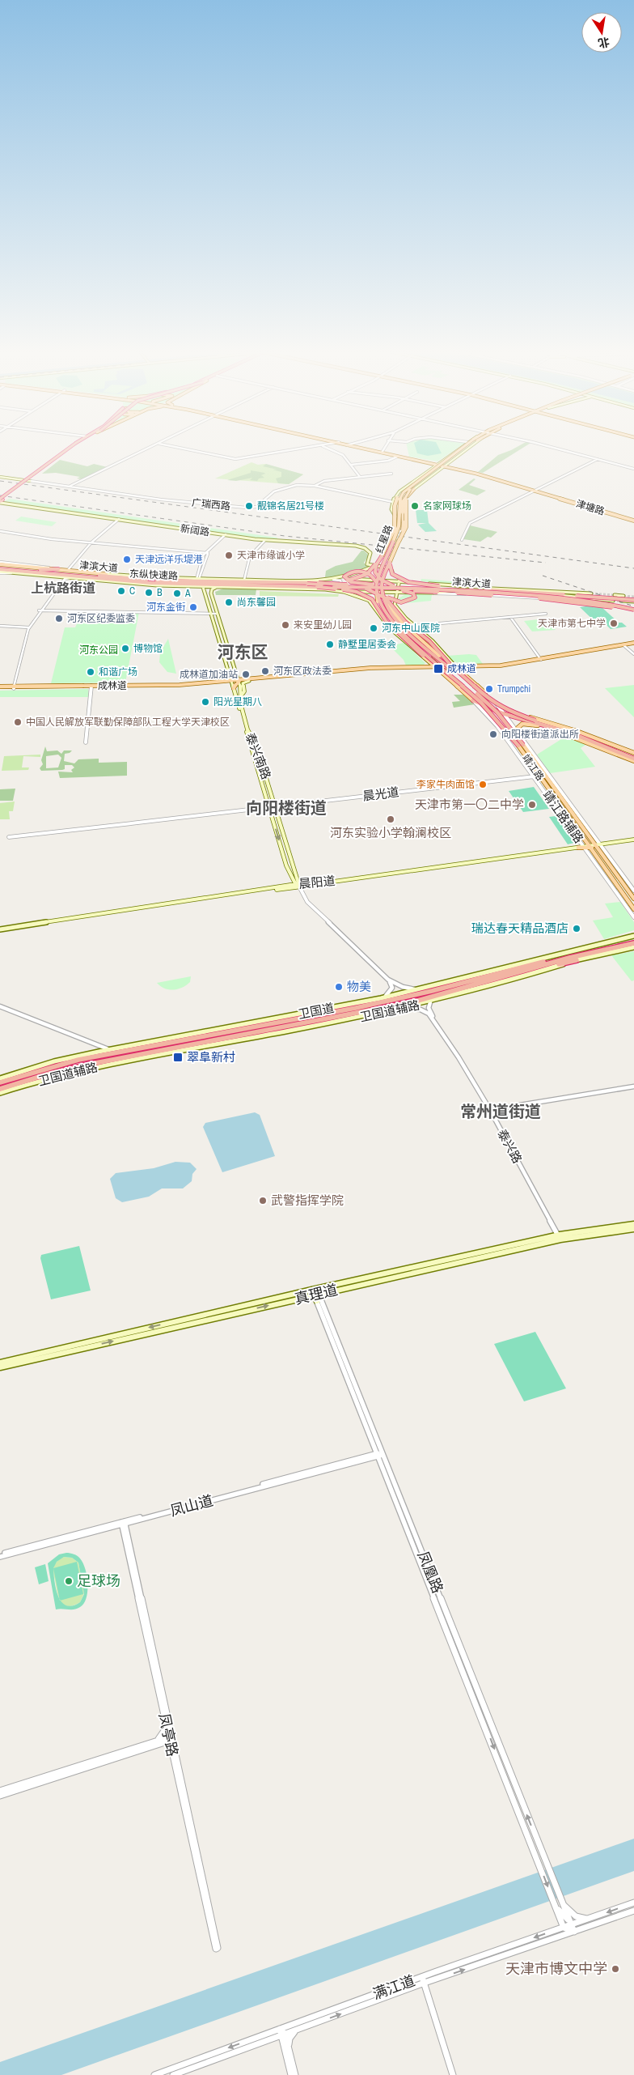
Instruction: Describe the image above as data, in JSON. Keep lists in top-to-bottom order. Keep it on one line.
{"streets":{"highway":["红星路","津滨大道","东纵快速路","靖江路","卫国道"],"main road":["津塘路","新阔路","成林道","泰兴南路","晨阳道","卫国道辅路","真理道"],"street":["广瑞西路","晨光道","靖江路辅路","泰兴路","凤山道","凤凰路","凤亭路","满江道"]},"crossings":[["新阔路","红星路"],["红星路","津滨大道"],["红星路","靖江路"],["津滨大道","东纵快速路"],["泰兴南路","晨光道"],["泰兴南路","晨阳道"],["泰兴南路","卫国道辅路"],["靖江路","靖江路辅路"],["晨光道","靖江路辅路"],["卫国道","卫国道辅路"],["卫国道辅路","泰兴路"],["泰兴路","真理道"],["真理道","凤凰路"],["凤山道","凤凰路"],["凤山道","凤亭路"]],"districts":["上杭路街道","河东区","向阳楼街道","常州道街道"],"parks":["河东公园"],"places":{"other":["靓锦名居21号楼","名家网球场","天津市缘诚小学","天津远洋乐堤港","C","B","A","尚东馨园","河东金街","河东区纪委监委","天津市第七中学","来安里幼儿园","河东中山医院","静墅里居委会","博物馆","河东区政法委","和谐广场","成林道加油站","Trumpchi","阳光星期八","中国人民解放军联勤保障部队工程大学天津校区","向阳楼街道派出所","李家牛肉面馆","天津市第一〇二中学","河东实验小学翰澜校区","瑞达春天精品酒店","物美","武警指挥学院","足球场","天津市博文中学"],"transit":["成林道","翠阜新村"]},"north":"bottom"}
